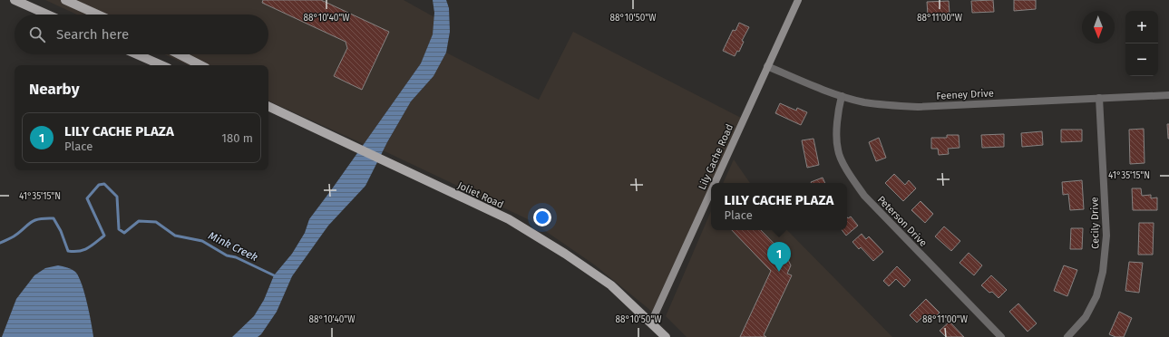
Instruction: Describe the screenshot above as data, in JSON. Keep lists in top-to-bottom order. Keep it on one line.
{"streets":{"main road":["Joliet Road"],"street":["Feeney Drive","Lily Cache Road","Peterson Drive","Cecily Drive"]},"crossings":[["Feeney Drive","Lily Cache Road"],["Feeney Drive","Peterson Drive"],["Feeney Drive","Cecily Drive"],["Lily Cache Road","Joliet Road"]],"water":["Mink Creek"],"north":"bottom","page":{"map_buttons":["+","−"],"search":"Search here","heading":"Nearby","list":[{"mark":"1","name":"LILY CACHE PLAZA","note":"Place","value":"180 m"}],"popup":["LILY CACHE PLAZA","Place"],"pins":"1"},"coordinates":["88°10'40\"W","88°10'50\"W","88°11'00\"W","41°35'15\"N"]}
